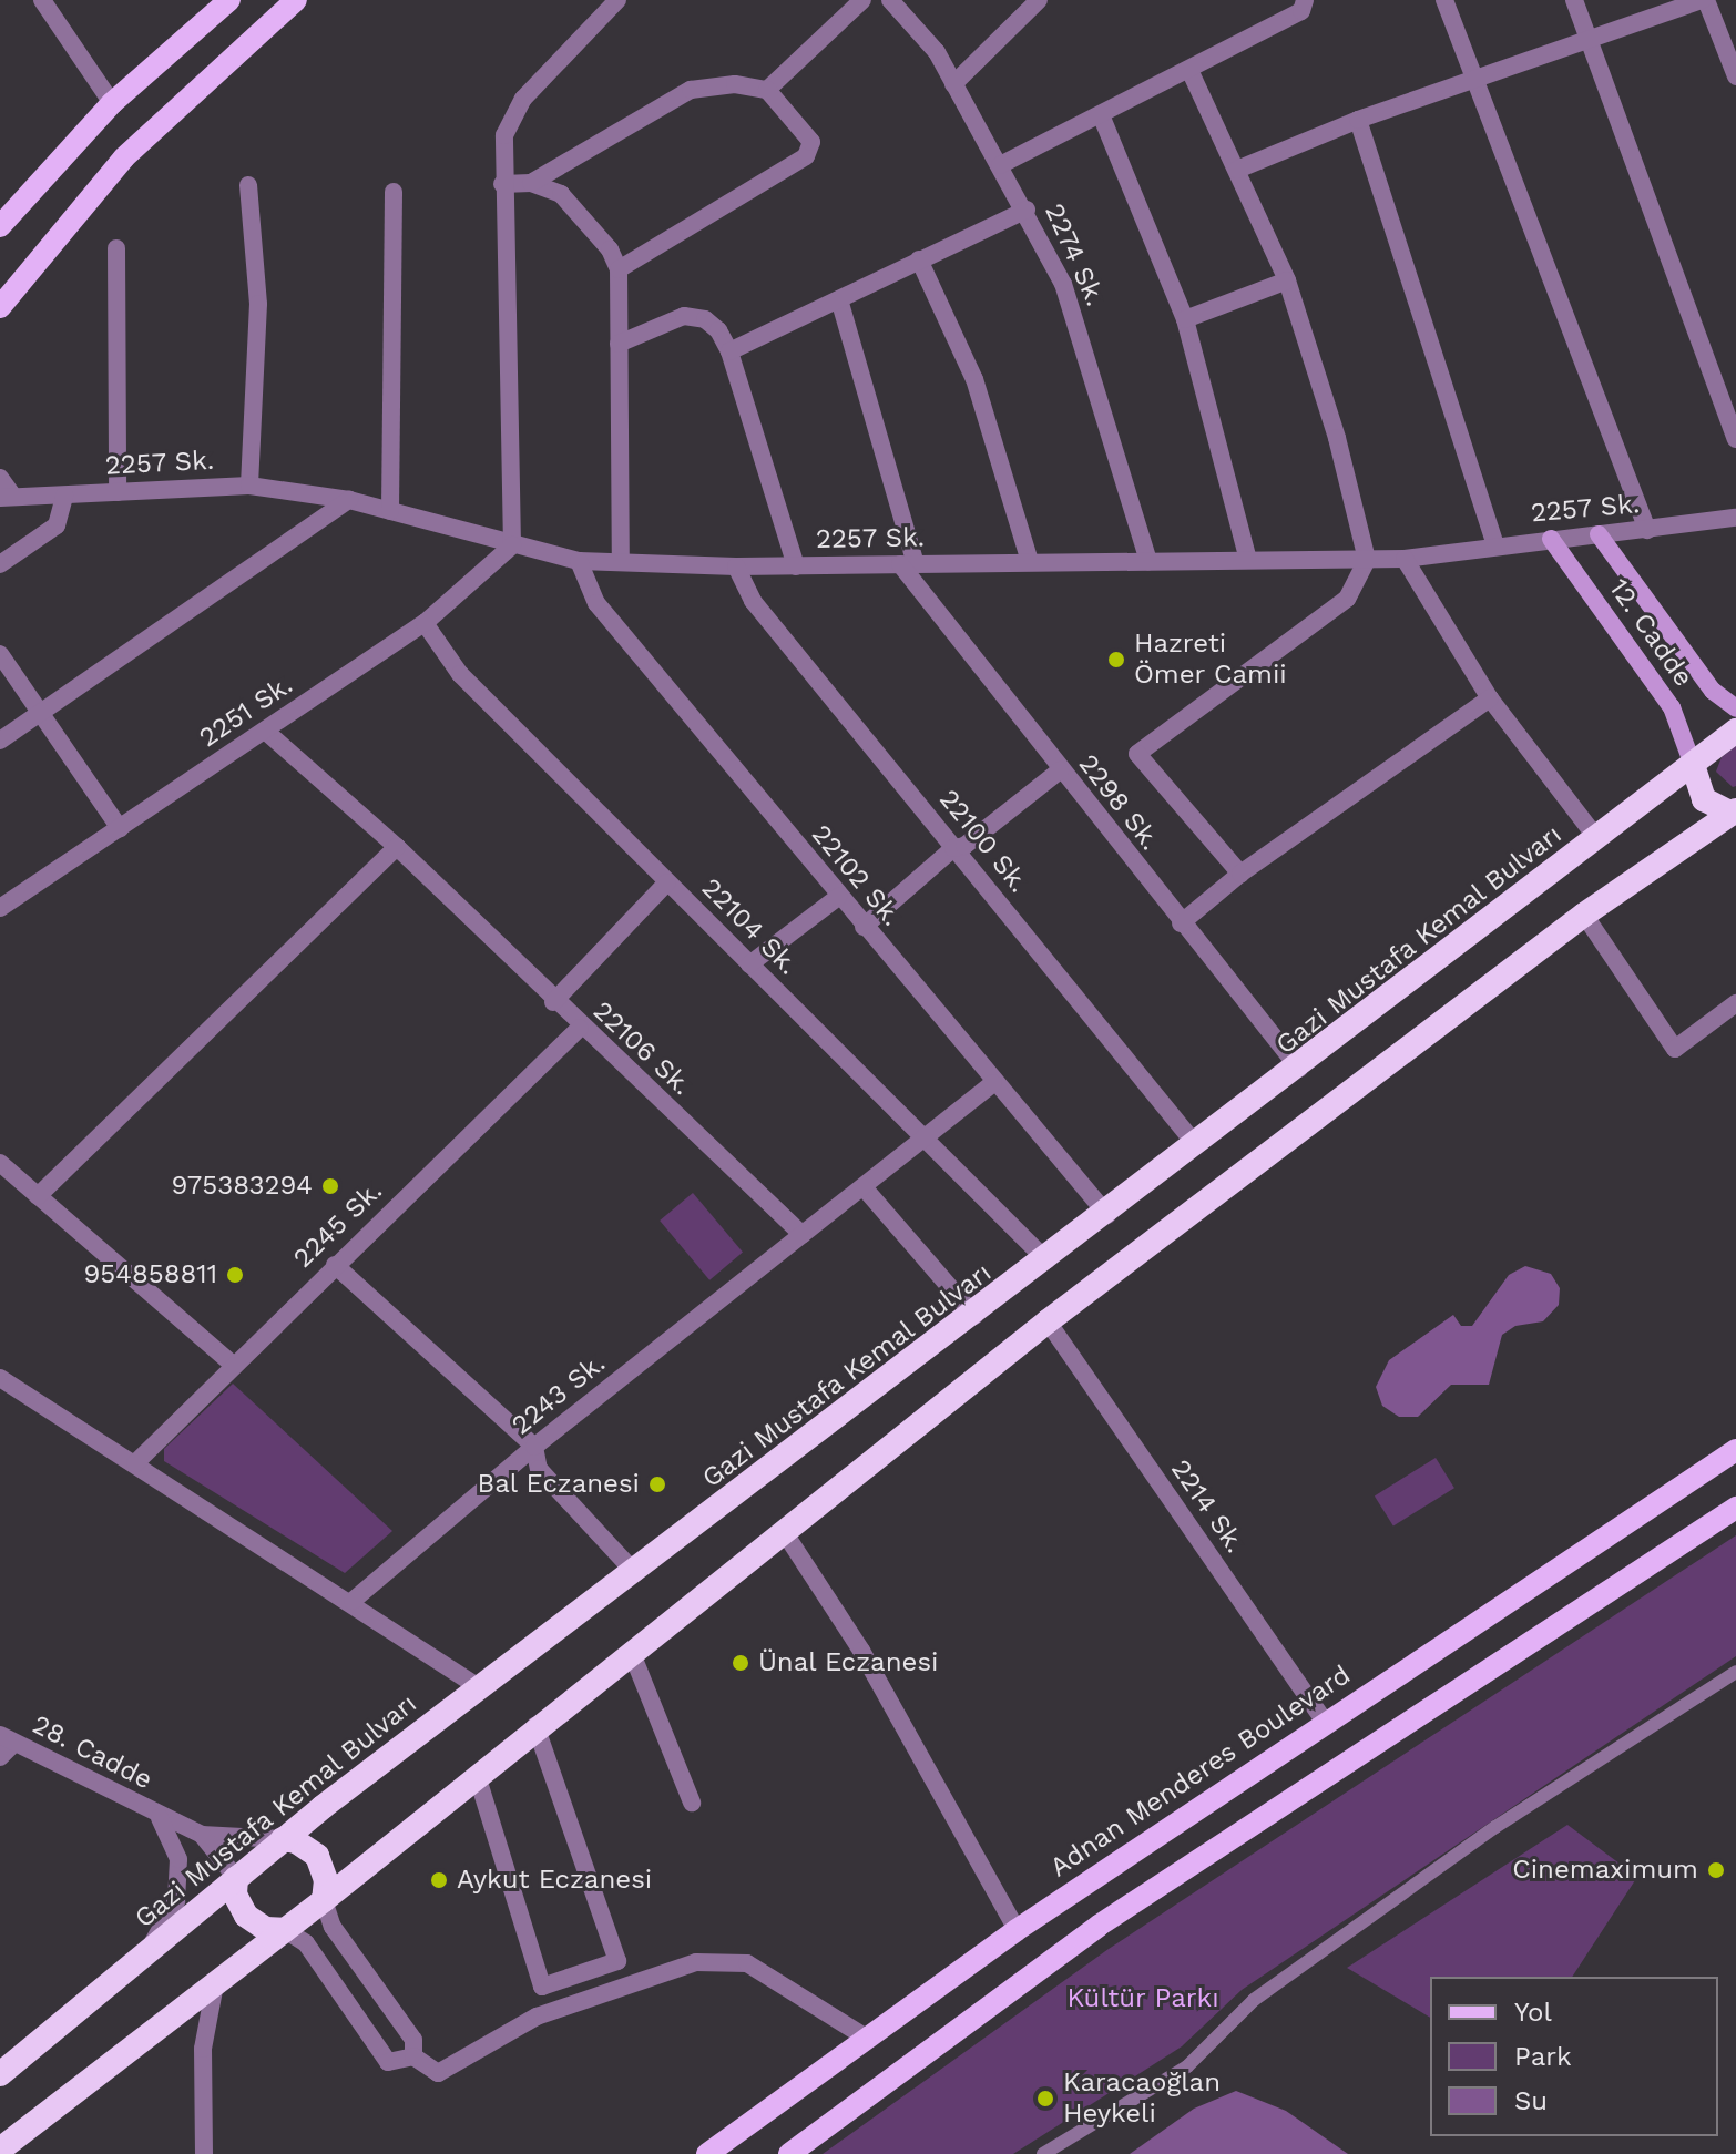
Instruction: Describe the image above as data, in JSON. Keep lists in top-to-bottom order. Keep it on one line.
{"streets":{"highway":["Gazi Mustafa Kemal Bulvarı"],"main road":["12. Cadde","Adnan Menderes Boulevard"],"street":["2274 Sk.","2257 Sk.","2251 Sk.","2298 Sk.","22100 Sk.","22102 Sk.","22104 Sk.","22106 Sk.","2245 Sk.","2243 Sk.","2214 Sk.","28. Cadde"]},"crossings":[["2274 Sk.","2257 Sk."],["2257 Sk.","12. Cadde"],["2257 Sk.","2251 Sk."],["2257 Sk.","2298 Sk."],["2257 Sk.","22100 Sk."],["2257 Sk.","22102 Sk."],["12. Cadde","Gazi Mustafa Kemal Bulvarı"],["2251 Sk.","22104 Sk."],["2251 Sk.","22106 Sk."],["2298 Sk.","Gazi Mustafa Kemal Bulvarı"],["22100 Sk.","Gazi Mustafa Kemal Bulvarı"],["22102 Sk.","Gazi Mustafa Kemal Bulvarı"],["22104 Sk.","Gazi Mustafa Kemal Bulvarı"],["Gazi Mustafa Kemal Bulvarı","28. Cadde"],["22106 Sk.","2245 Sk."],["22106 Sk.","2243 Sk."],["2214 Sk.","Adnan Menderes Boulevard"]],"parks":["Kültür Parkı"],"places":["Hazreti Ömer Camii","975383294","954858811","Bal Eczanesi","Ünal Eczanesi","Cinemaximum","Aykut Eczanesi","Karacaoğlan Heykeli"],"legend":["Yol","Park","Su"]}
